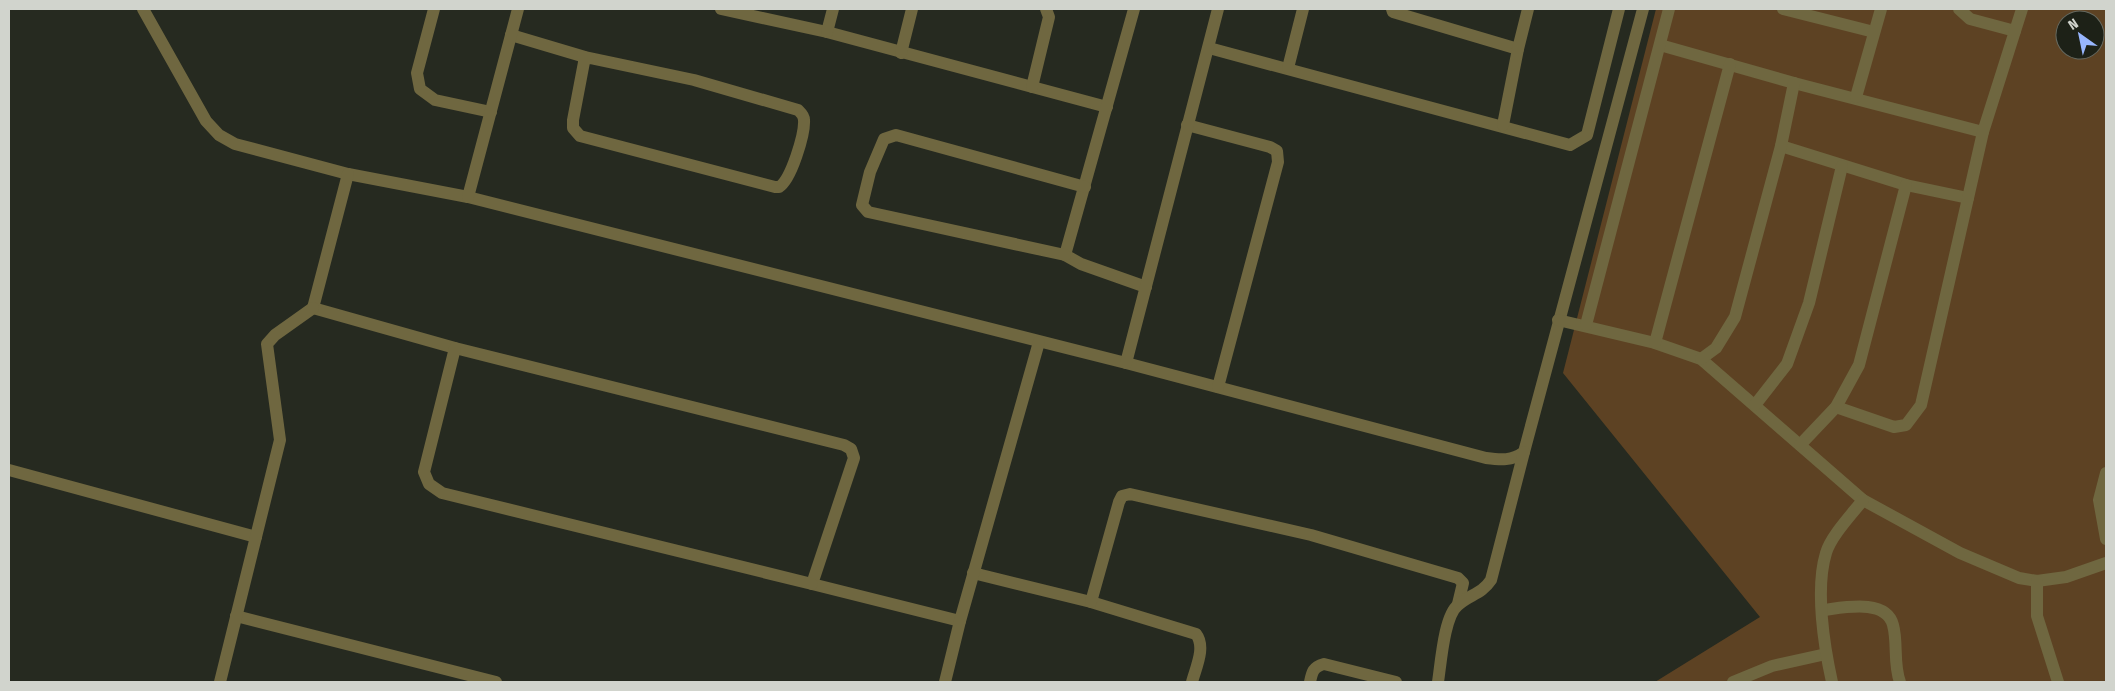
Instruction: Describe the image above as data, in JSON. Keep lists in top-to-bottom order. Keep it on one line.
{"north":"top left"}
